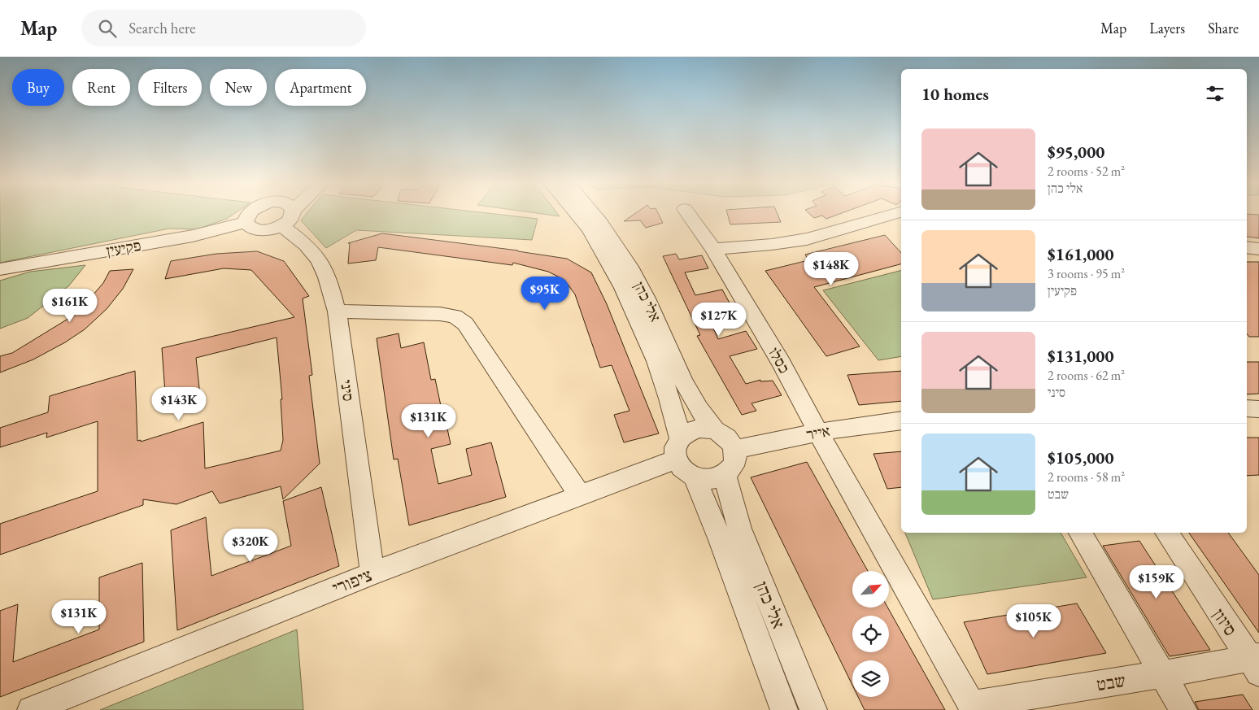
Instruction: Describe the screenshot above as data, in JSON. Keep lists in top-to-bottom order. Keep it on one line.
{"streets":{"street":["פקיעין","אלי כהן","כסלו","סיני","אייר","ציפורי","סיוון","שבט"]},"crossings":[["אלי כהן","אייר"],["אלי כהן","ציפורי"],["כסלו","אייר"],["כסלו","שבט"],["סיני","ציפורי"],["אייר","ציפורי"],["סיוון","שבט"]],"north":"top right","page":{"header":"Map","search":"Search here","nav":["Map","Layers","Share"],"chip":["Buy","Rent","Filters","New","Apartment"],"heading":"10 homes","list":[{"name":"$95,000","note":"2 rooms · 52 m² · אלי כהן"},{"name":"$161,000","note":"3 rooms · 95 m² · פקיעין"},{"name":"$131,000","note":"2 rooms · 62 m² · סיני"},{"name":"$105,000","note":"2 rooms · 58 m² · שבט"}],"price":["$148K","$95K","$161K","$127K","$143K","$131K","$320K","$159K","$131K","$105K"]}}
